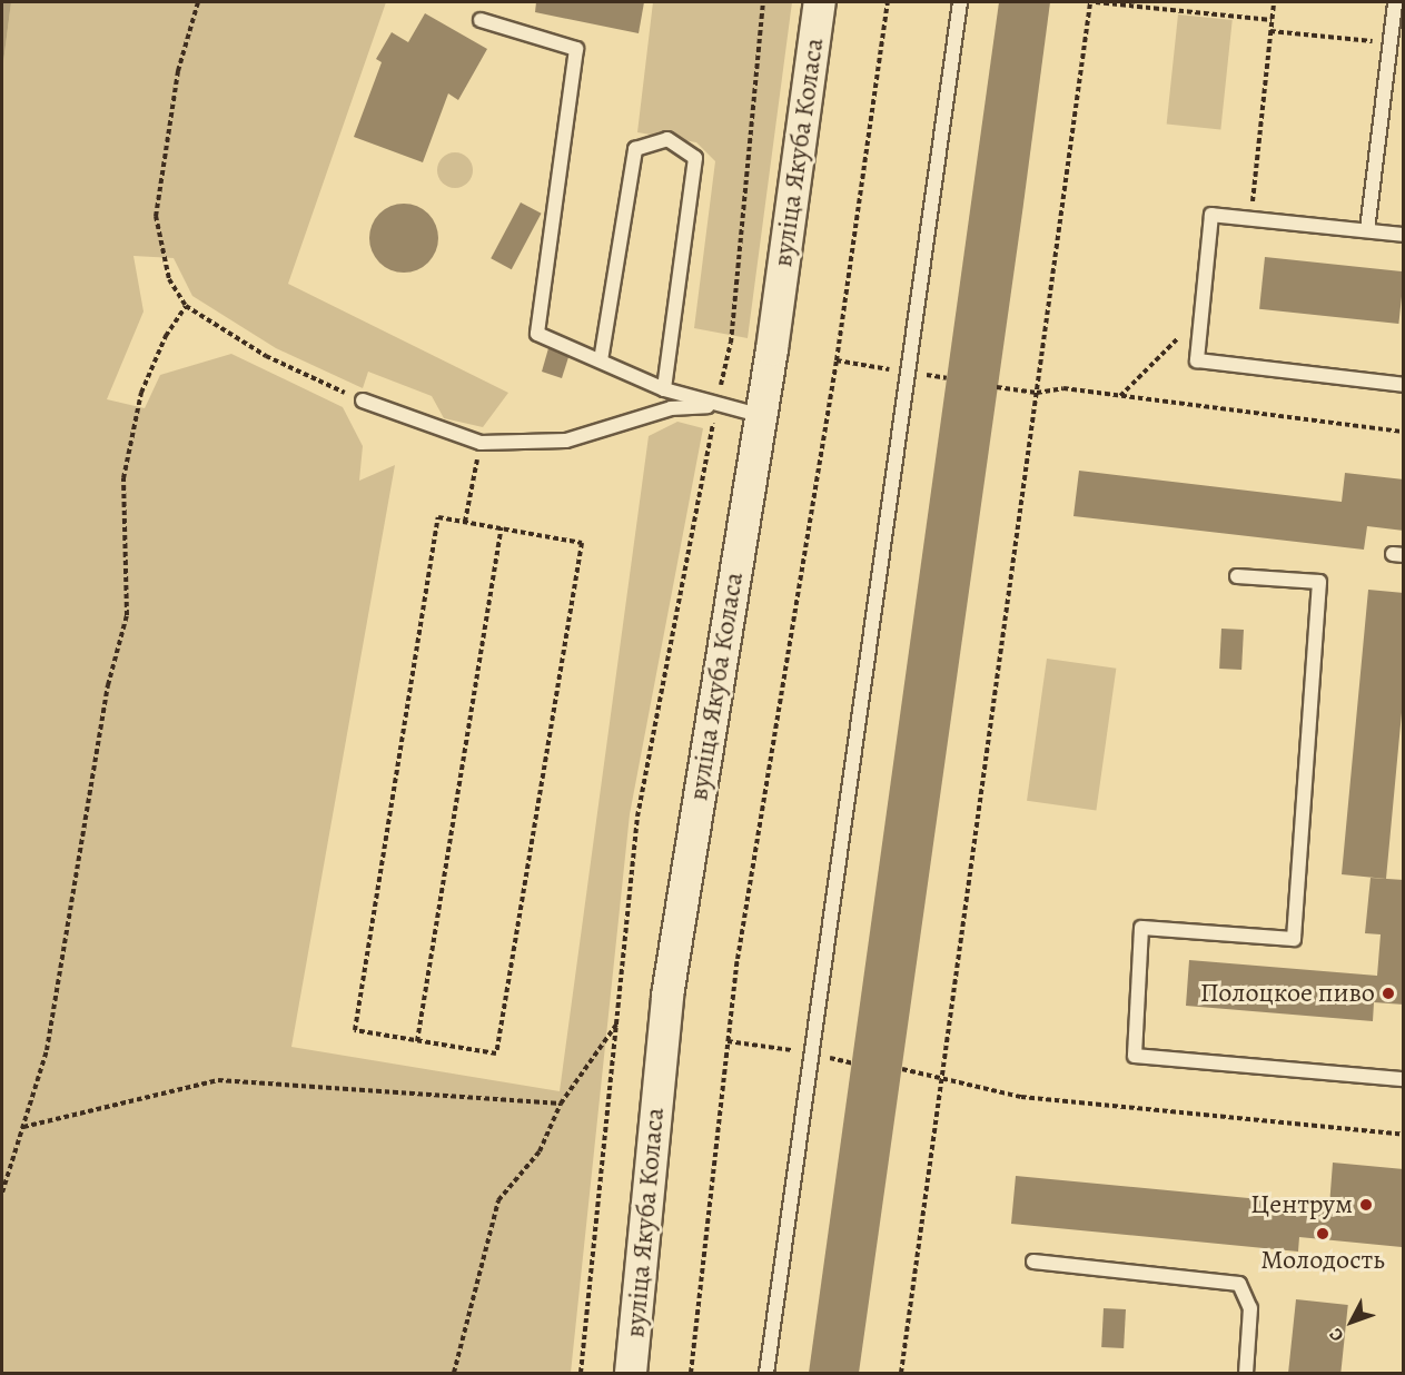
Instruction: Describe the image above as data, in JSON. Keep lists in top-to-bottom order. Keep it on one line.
{"streets":{"street":["вуліца Якуба Коласа"]},"places":["Полоцкое пиво","Центрум","Молодость"],"north":"bottom left"}
